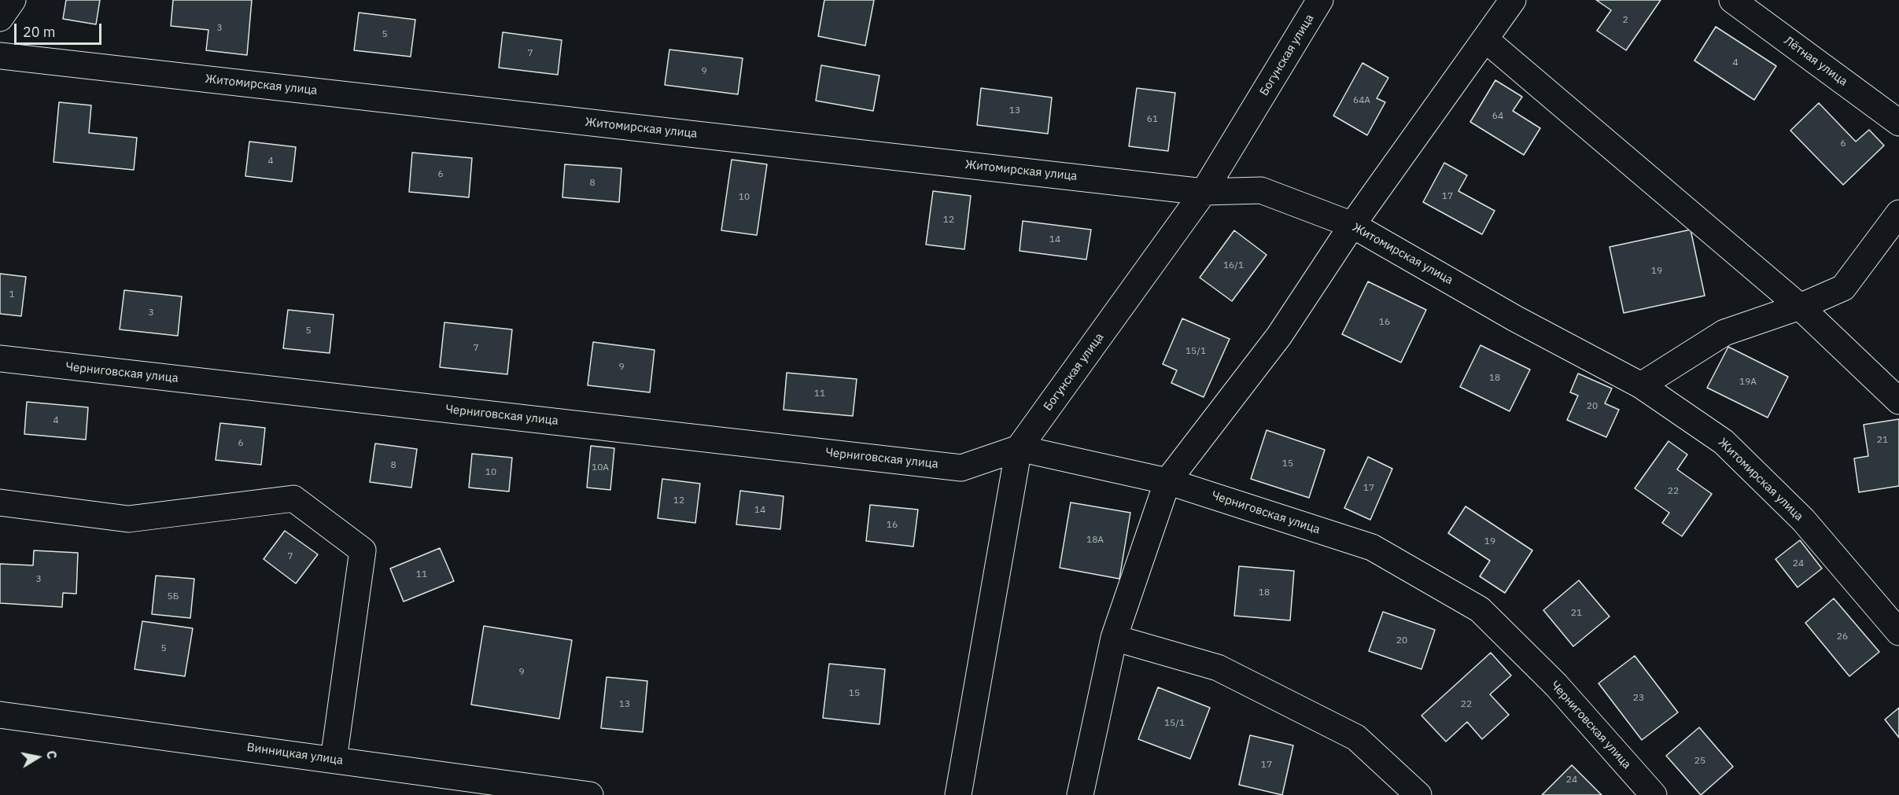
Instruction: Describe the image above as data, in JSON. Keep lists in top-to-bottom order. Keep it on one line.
{"streets":{"street":["Богунская улица","Лётная улица","Житомирская улица","Черниговская улица","Винницкая улица"]},"crossings":[["Богунская улица","Житомирская улица"],["Богунская улица","Черниговская улица"]],"house_numbers":["2","3","5","7","4","9","64А","13","64","61","6","4","6","8","17","10","12","14","16/1","19","1","3","16","5","7","15/1","9","18","19А","11","20","4","21","6","15","8","10А","10","17","22","12","14","16","18А","19","7","24","11","3","18","5Б","21","26","20","5","9","15","23","13","22","15/1","25","17","24"],"scale_bar":"20 m","north":"right"}
